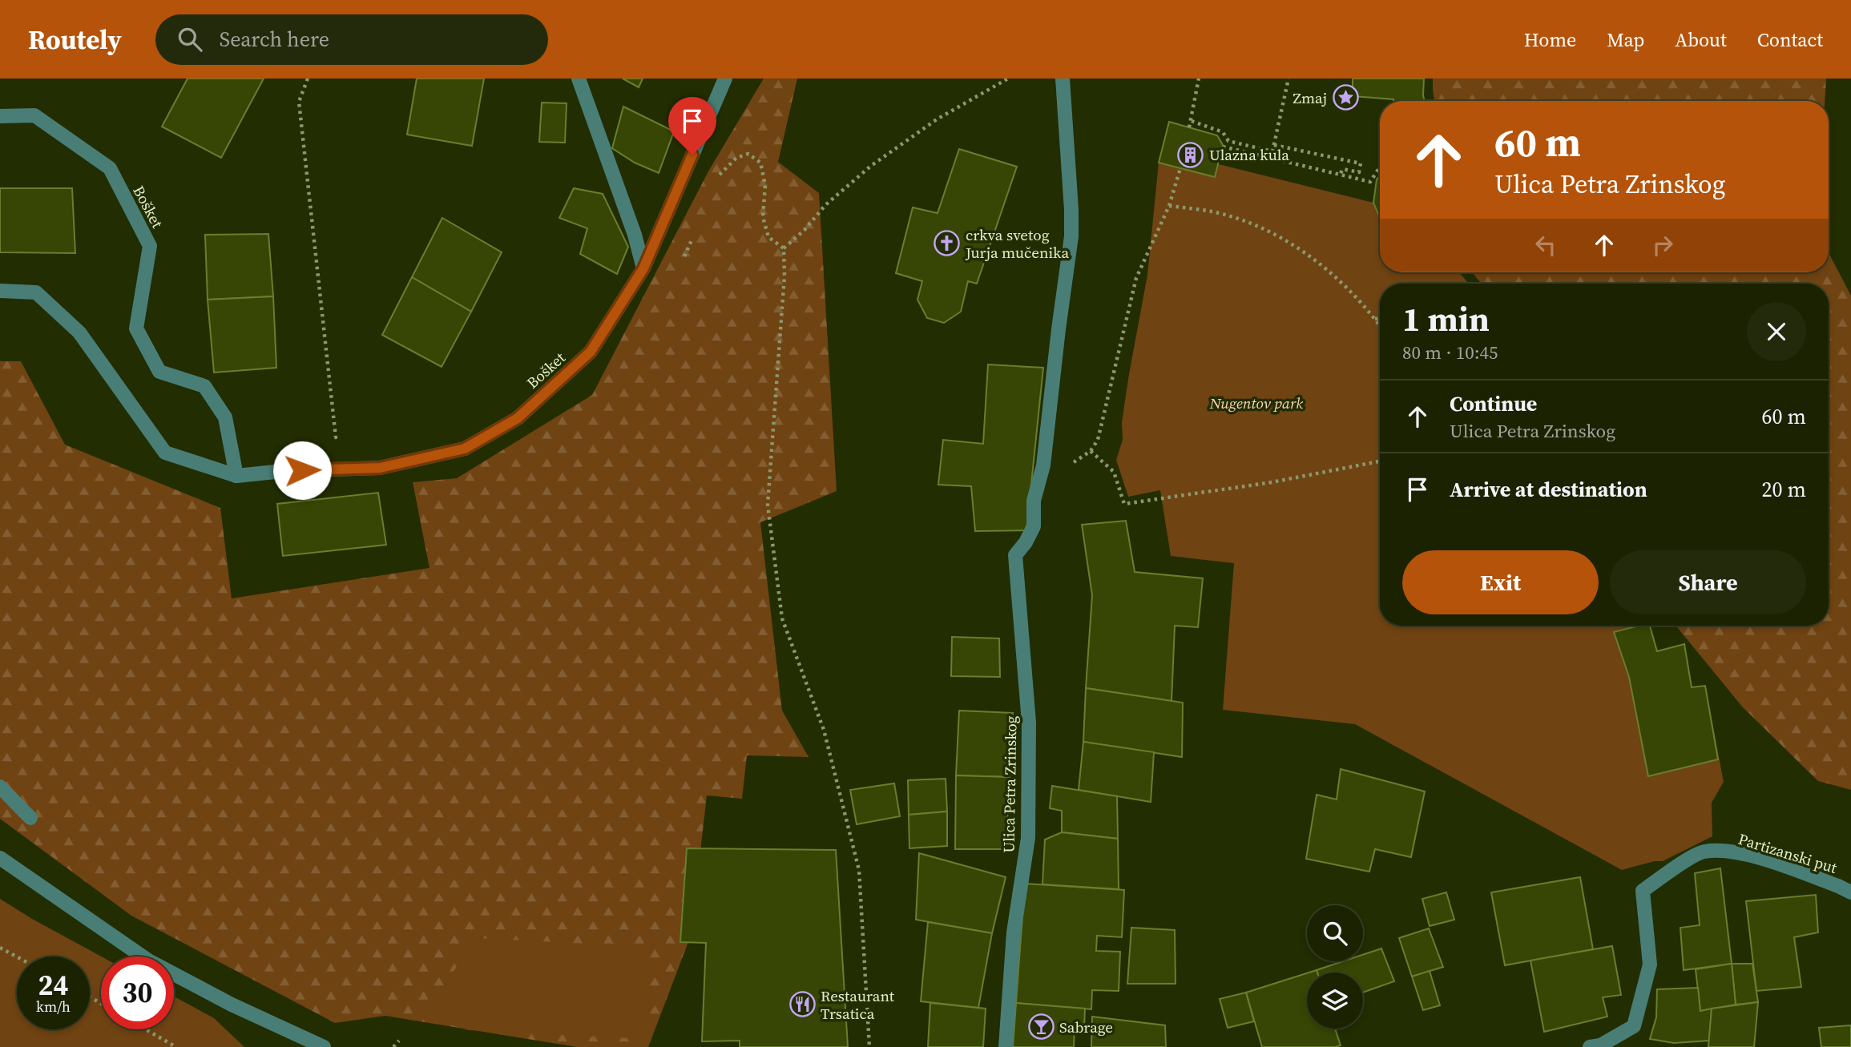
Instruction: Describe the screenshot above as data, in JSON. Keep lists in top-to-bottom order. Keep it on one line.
{"streets":{"street":["Bošket","Ulica Petra Zrinskog","Partizanski put"]},"parks":["Nugentov park"],"places":{"place":["Zmaj"],"building":["Ulazna kula"],"church":["crkva svetog Jurja mučenika"],"restaurant":["Restaurant Trsatica"],"bar":["Sabrage"]},"page":{"header":"Routely","search":"Search here","nav":["Home","Map","About","Contact"],"turn":["60 m","Ulica Petra Zrinskog"],"heading":["1 min","80 m · 10:45"],"list":[{"name":"Continue","note":"Ulica Petra Zrinskog","value":"60 m"},{"name":"Arrive at destination","value":"20 m"}],"buttons":["Exit","Share"],"speed":"24 km/h","limit":"30"}}
